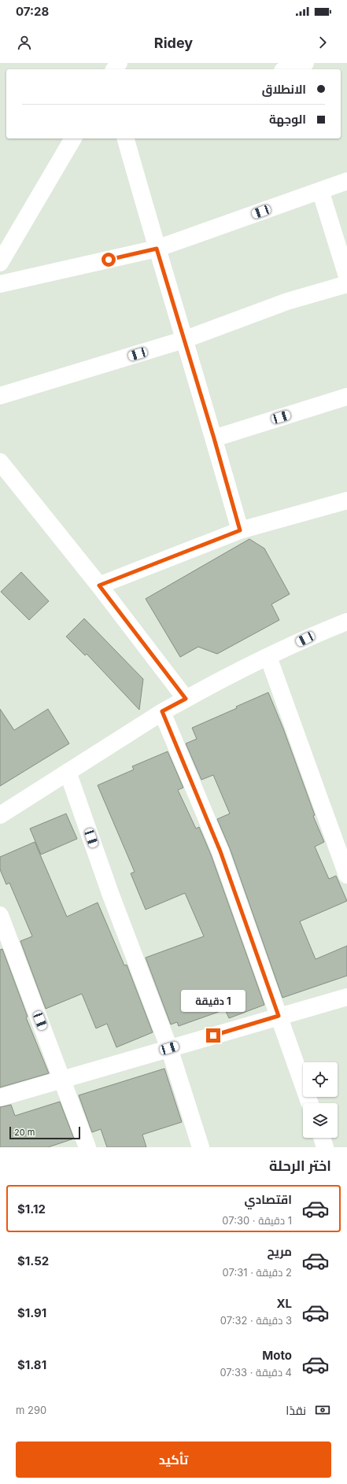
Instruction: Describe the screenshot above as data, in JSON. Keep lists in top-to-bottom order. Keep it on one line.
{"scale_bar":"20 m","page":{"status":"07:28","header":"Ridey","banner":["الانطلاق","الوجهة"],"bubble":"1 دقيقة","scale":"20 m","heading":"اختر الرحلة","list":[{"name":"اقتصادي","note":"1 دقيقة · 07:30","value":"$1.12"},{"name":"مريح","note":"2 دقيقة · 07:31","value":"$1.52"},{"name":"XL","note":"3 دقيقة · 07:32","value":"$1.91"},{"name":"Moto","note":"4 دقيقة · 07:33","value":"$1.81"}],"pay":["نقدًا","290 m"],"buttons":"تأكيد"}}
